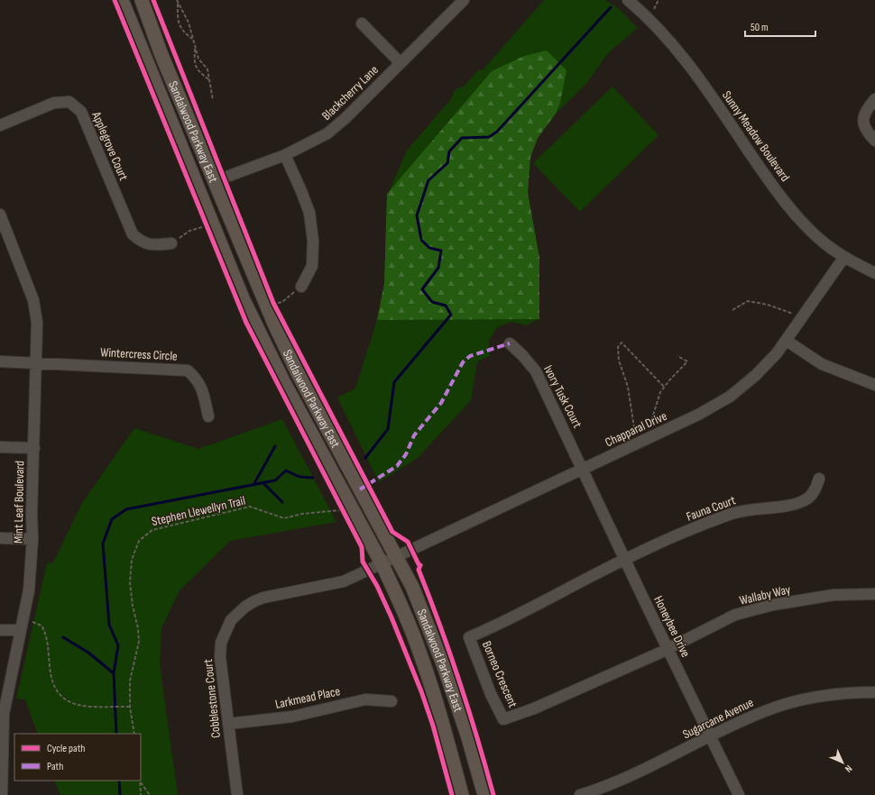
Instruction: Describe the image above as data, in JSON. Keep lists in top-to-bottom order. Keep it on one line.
{"streets":{"main road":["Sandalwood Parkway East"],"street":["Blackcherry Lane","Sunny Meadow Boulevard","Applegrove Court","Wintercress Circle","Ivory Tusk Court","Chapparal Drive","Mint Leaf Boulevard","Fauna Court","Wallaby Way","Honeybee Drive","Borneo Crescent","Larkmead Place","Cobblestone Court","Sugarcane Avenue"],"path":["Stephen Llewellyn Trail"]},"crossings":[["Blackcherry Lane","Sandalwood Parkway East"],["Sandalwood Parkway East","Chapparal Drive"],["Sandalwood Parkway East","Cobblestone Court"],["Sunny Meadow Boulevard","Chapparal Drive"],["Wintercress Circle","Mint Leaf Boulevard"],["Ivory Tusk Court","Chapparal Drive"],["Ivory Tusk Court","Honeybee Drive"],["Chapparal Drive","Honeybee Drive"],["Chapparal Drive","Cobblestone Court"],["Fauna Court","Honeybee Drive"],["Fauna Court","Borneo Crescent"],["Wallaby Way","Honeybee Drive"],["Wallaby Way","Borneo Crescent"],["Honeybee Drive","Borneo Crescent"],["Honeybee Drive","Sugarcane Avenue"],["Larkmead Place","Cobblestone Court"]],"legend":["Cycle path","Path"],"scale_bar":"50 m","north":"bottom right"}
